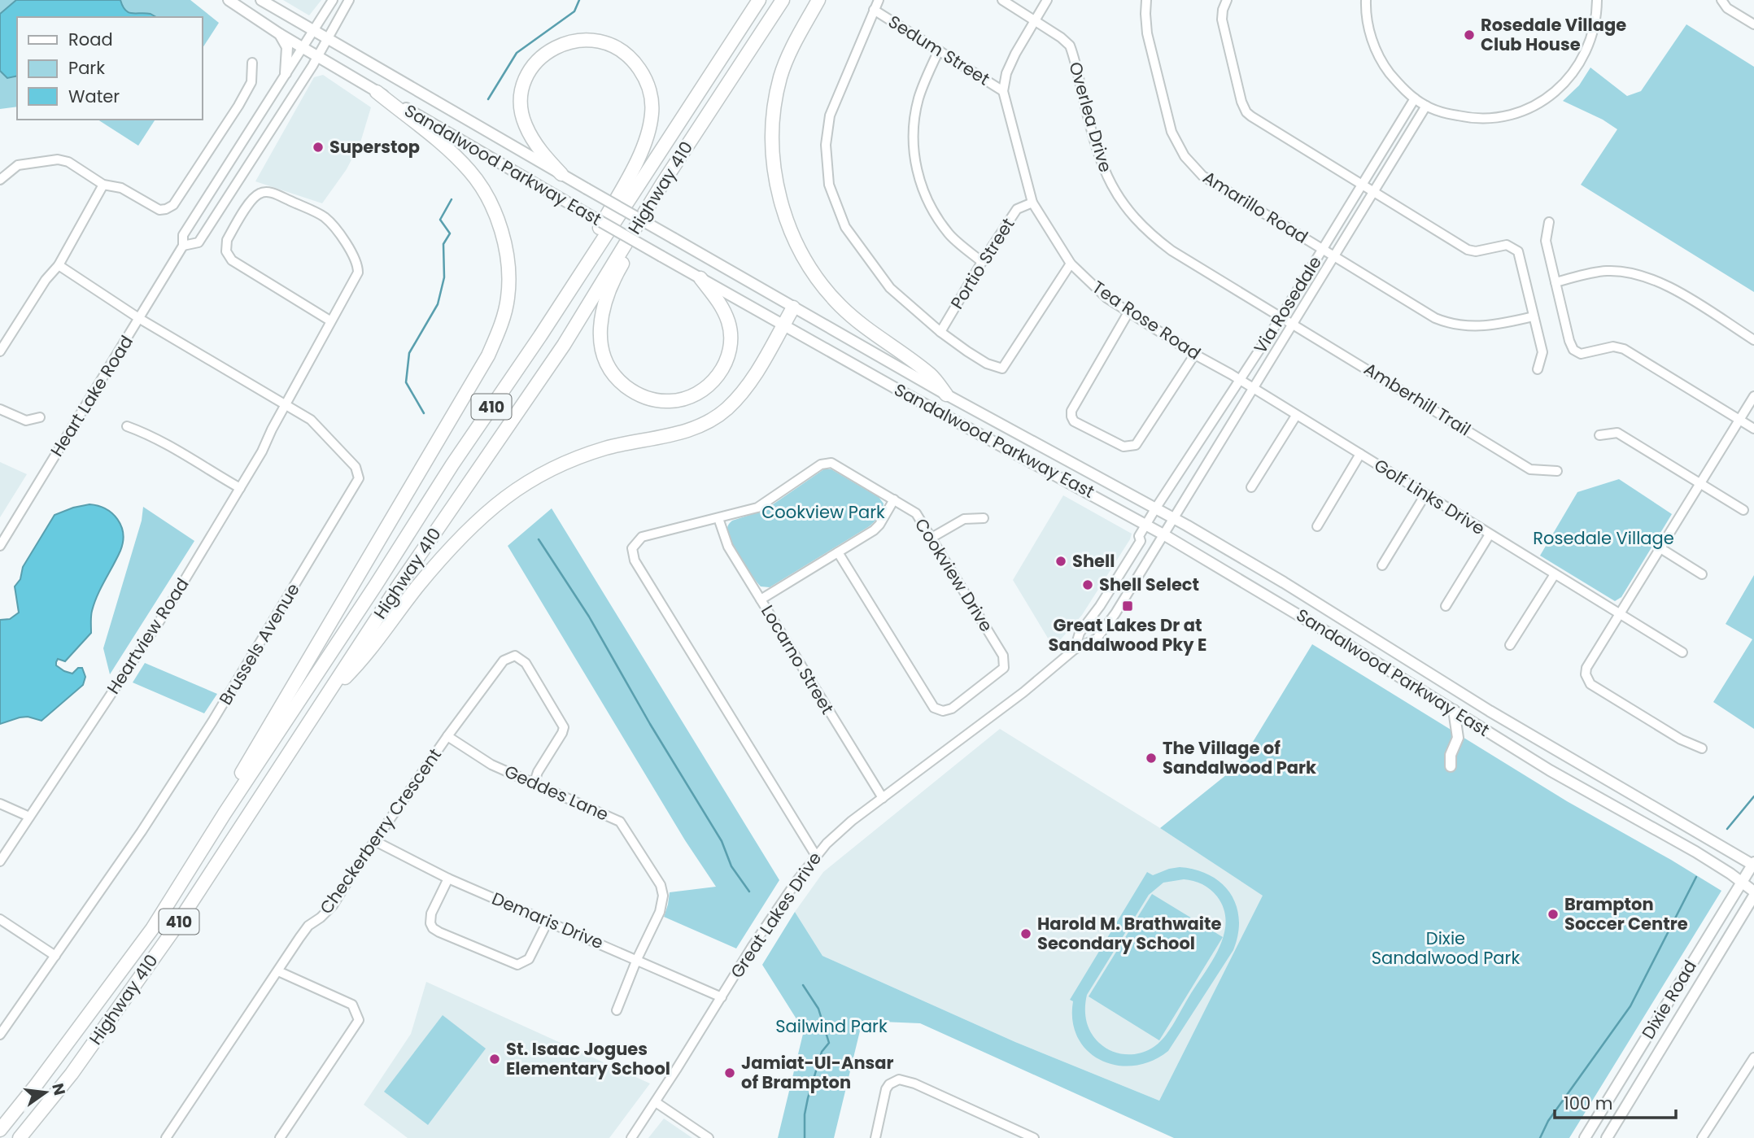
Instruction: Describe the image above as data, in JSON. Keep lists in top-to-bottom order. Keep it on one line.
{"streets":{"highway":["Highway 410","410"],"main road":["Sandalwood Parkway East","Dixie Road"],"street":["Sedum Street","Overlea Drive","Amarillo Road","Portio Street","Via Rosedale","Tea Rose Road","Heart Lake Road","Amberhill Trail","Golf Links Drive","Cookview Drive","Heartview Road","Brussels Avenue","Locarno Street","Geddes Lane","Checkerberry Crescent","Great Lakes Drive","Demaris Drive"]},"crossings":[["Sedum Street","Tea Rose Road"],["Overlea Drive","Via Rosedale"],["Overlea Drive","Amberhill Trail"],["Sandalwood Parkway East","Via Rosedale"],["Sandalwood Parkway East","Heart Lake Road"],["Sandalwood Parkway East","Great Lakes Drive"],["Sandalwood Parkway East","Dixie Road"],["Amarillo Road","Via Rosedale"],["Portio Street","Tea Rose Road"],["Via Rosedale","Tea Rose Road"],["Via Rosedale","Amberhill Trail"],["Via Rosedale","Golf Links Drive"],["Via Rosedale","Great Lakes Drive"],["Tea Rose Road","Golf Links Drive"],["Heart Lake Road","Brussels Avenue"],["Cookview Drive","Locarno Street"],["Cookview Drive","Great Lakes Drive"],["Heartview Road","Brussels Avenue"],["Locarno Street","Great Lakes Drive"],["Geddes Lane","Checkerberry Crescent"],["Geddes Lane","Demaris Drive"],["Checkerberry Crescent","Demaris Drive"],["Great Lakes Drive","Demaris Drive"]],"parks":["Cookview Park","Rosedale Village","Dixie Sandalwood Park","Sailwind Park"],"places":{"other":["Rosedale Village Club House","Superstop","Shell","Shell Select","The Village of Sandalwood Park","Brampton Soccer Centre","Harold M. Brathwaite Secondary School","St. Isaac Jogues Elementary School","Jamiat-Ul-Ansar of Brampton"],"transit":["Great Lakes Dr at Sandalwood Pky E"]},"legend":["Road","Park","Water"],"scale_bar":"100 m","north":"right"}
